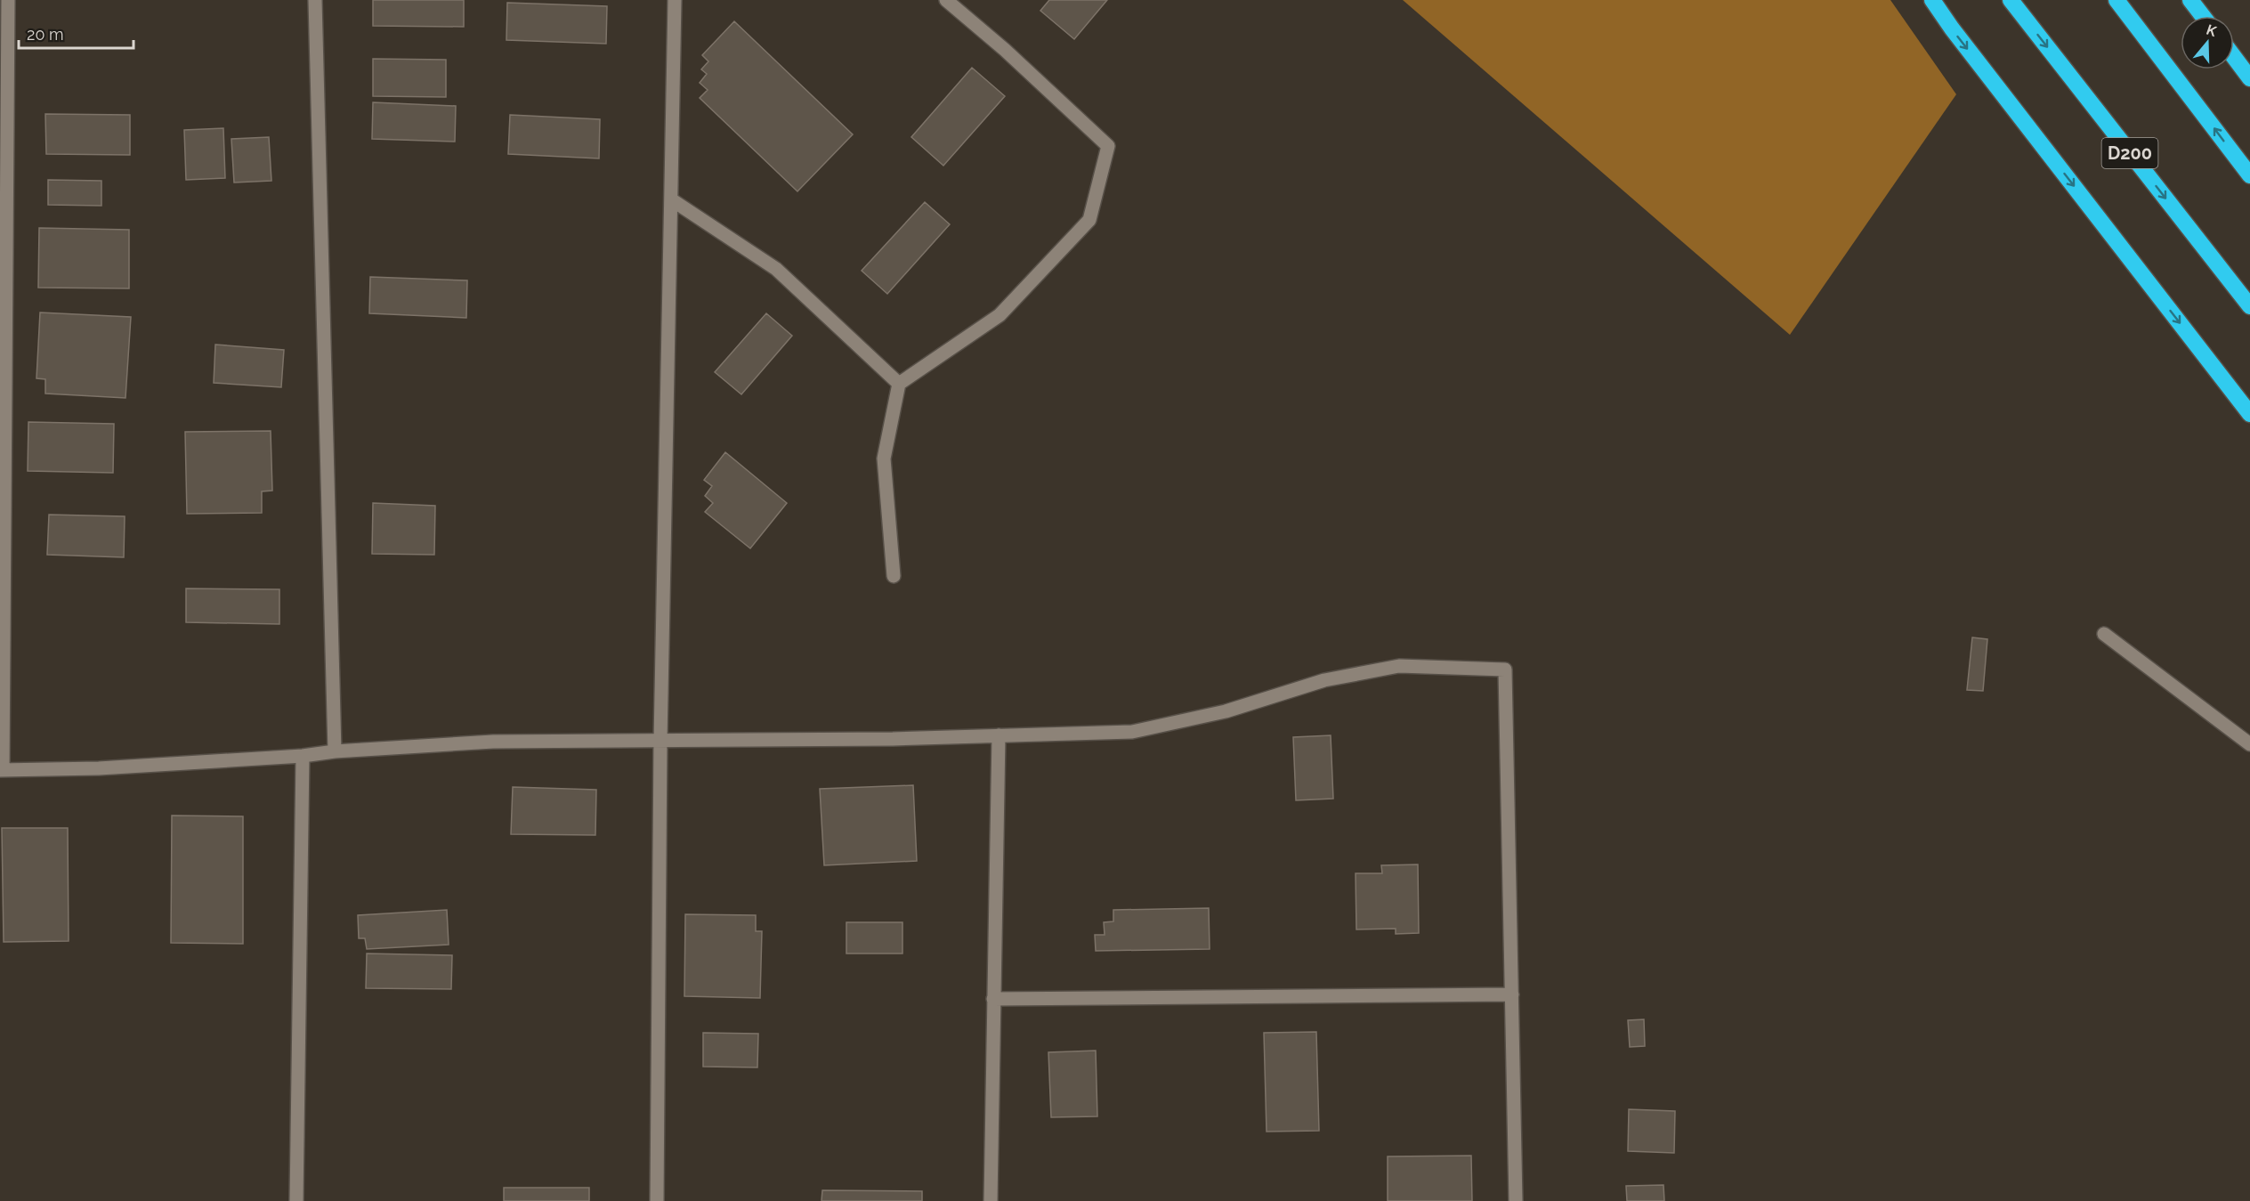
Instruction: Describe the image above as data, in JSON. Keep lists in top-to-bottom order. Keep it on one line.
{"streets":{"highway":["D200"]},"scale_bar":"20 m","north":"top"}
